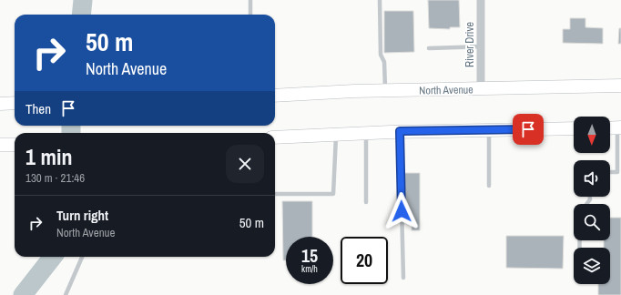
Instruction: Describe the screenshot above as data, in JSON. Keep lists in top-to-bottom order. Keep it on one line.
{"streets":{"main road":["North Avenue"],"street":["River Drive"]},"crossings":[["River Drive","North Avenue"]],"north":"bottom","page":{"turn":["50 m","North Avenue"],"then":"Then","heading":["1 min","130 m · 21:46"],"list":[{"name":"Turn right","note":"North Avenue","value":"50 m"}],"speed":"15 km/h","limit":"20"}}
